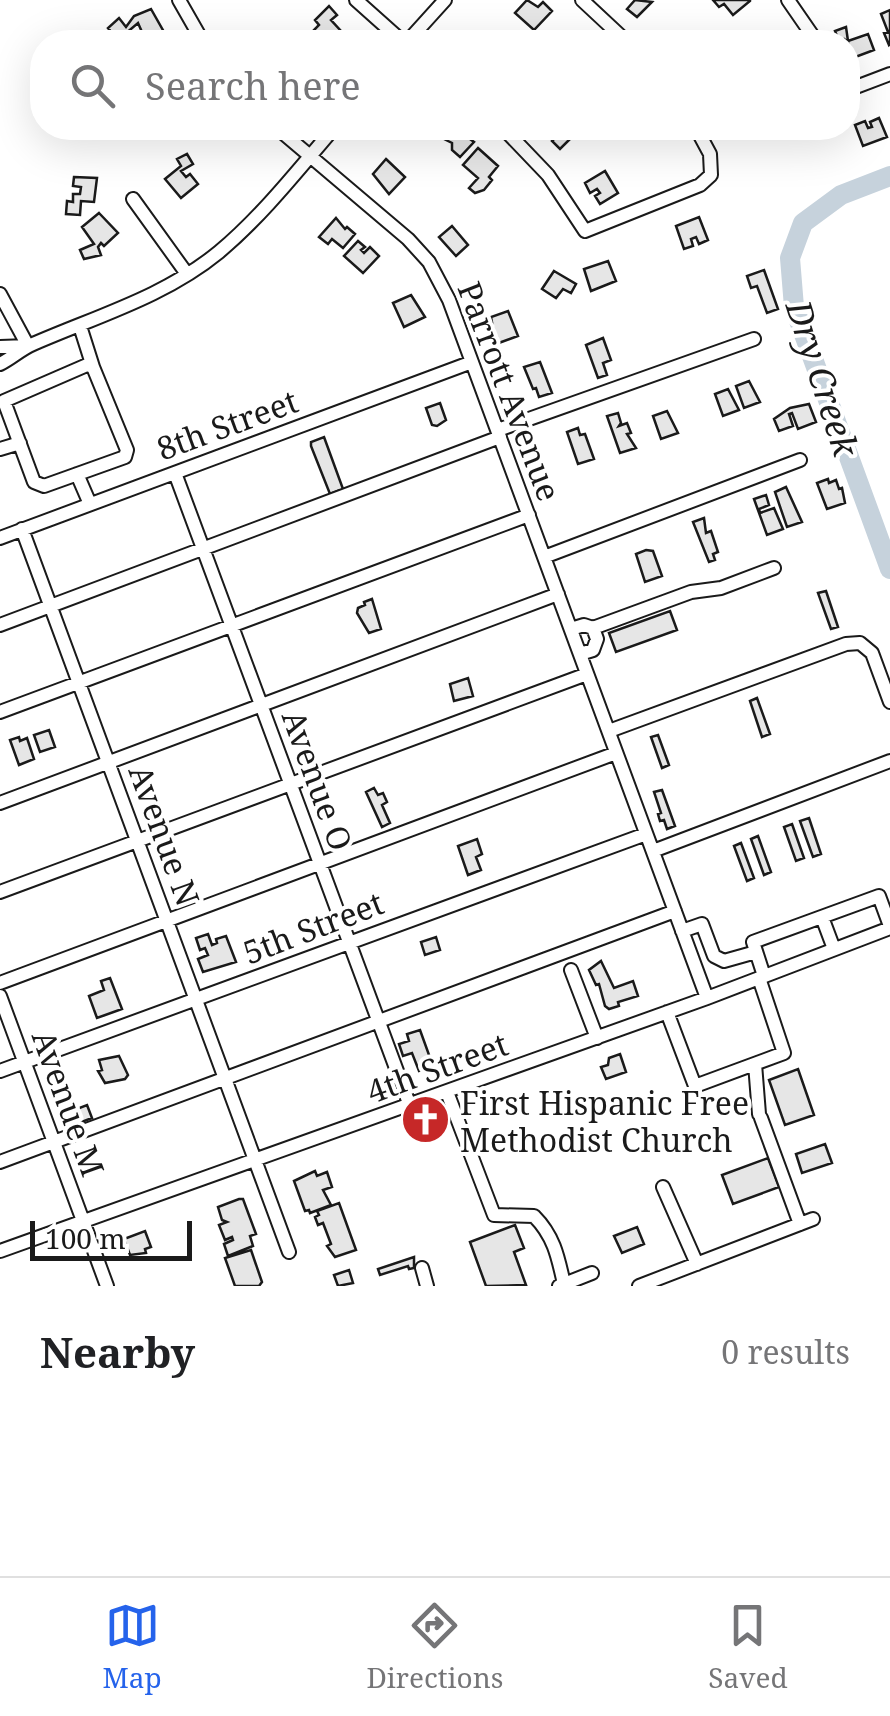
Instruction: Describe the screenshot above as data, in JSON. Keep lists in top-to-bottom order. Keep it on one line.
{"streets":{"street":["Parrott Avenue","8th Street","Avenue O","Avenue N","5th Street","4th Street","Avenue M"]},"crossings":[["Parrott Avenue","8th Street"],["Parrott Avenue","5th Street"],["Parrott Avenue","4th Street"],["8th Street","Avenue O"],["8th Street","Avenue N"],["Avenue O","5th Street"],["Avenue O","4th Street"],["Avenue N","5th Street"],["Avenue N","4th Street"],["5th Street","Avenue M"],["4th Street","Avenue M"]],"water":["Dry Creek"],"places":{"church":["First Hispanic Free Methodist Church"]},"scale_bar":"100 m","page":{"search":"Search here","scale":"100 m","heading":["Nearby","0 results"],"nav":["Map","Directions","Saved"]}}
